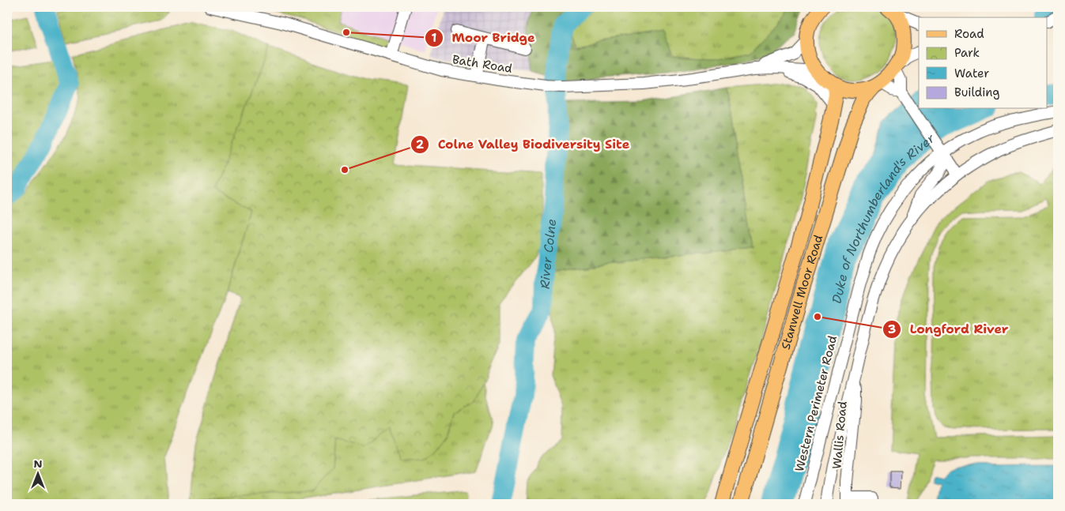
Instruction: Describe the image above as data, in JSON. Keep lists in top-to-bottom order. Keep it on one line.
{"streets":{"main road":["Stanwell Moor Road"],"street":["Bath Road","Western Perimeter Road","Wallis Road"]},"water":["Duke of Northumberland's River","River Colne"],"places":["Moor Bridge","Colne Valley Biodiversity Site","Longford River"],"legend":["Road","Park","Water","Building"],"north":"top"}
